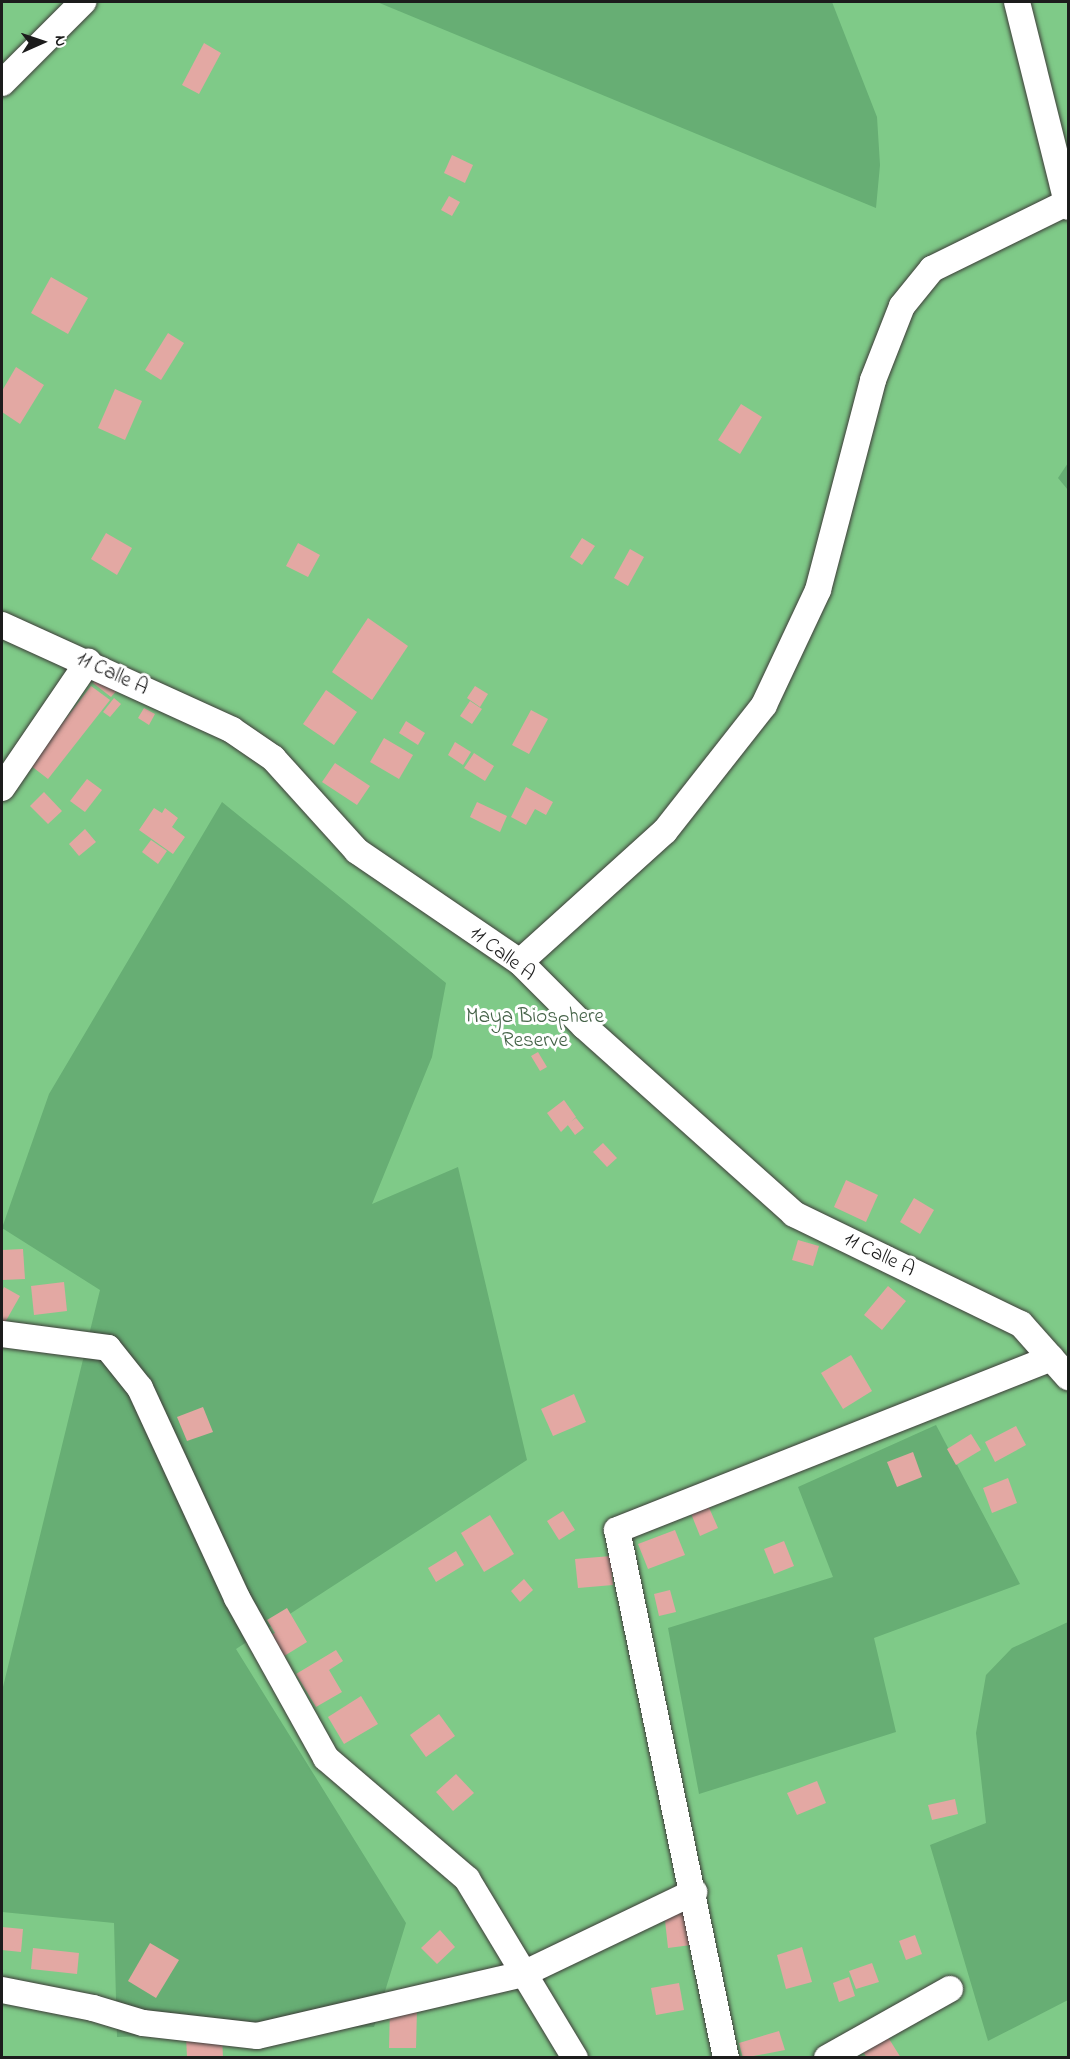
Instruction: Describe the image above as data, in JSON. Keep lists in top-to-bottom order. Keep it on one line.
{"streets":{"street":["11 Calle A"]},"parks":["Maya Biosphere Reserve"],"north":"right"}
